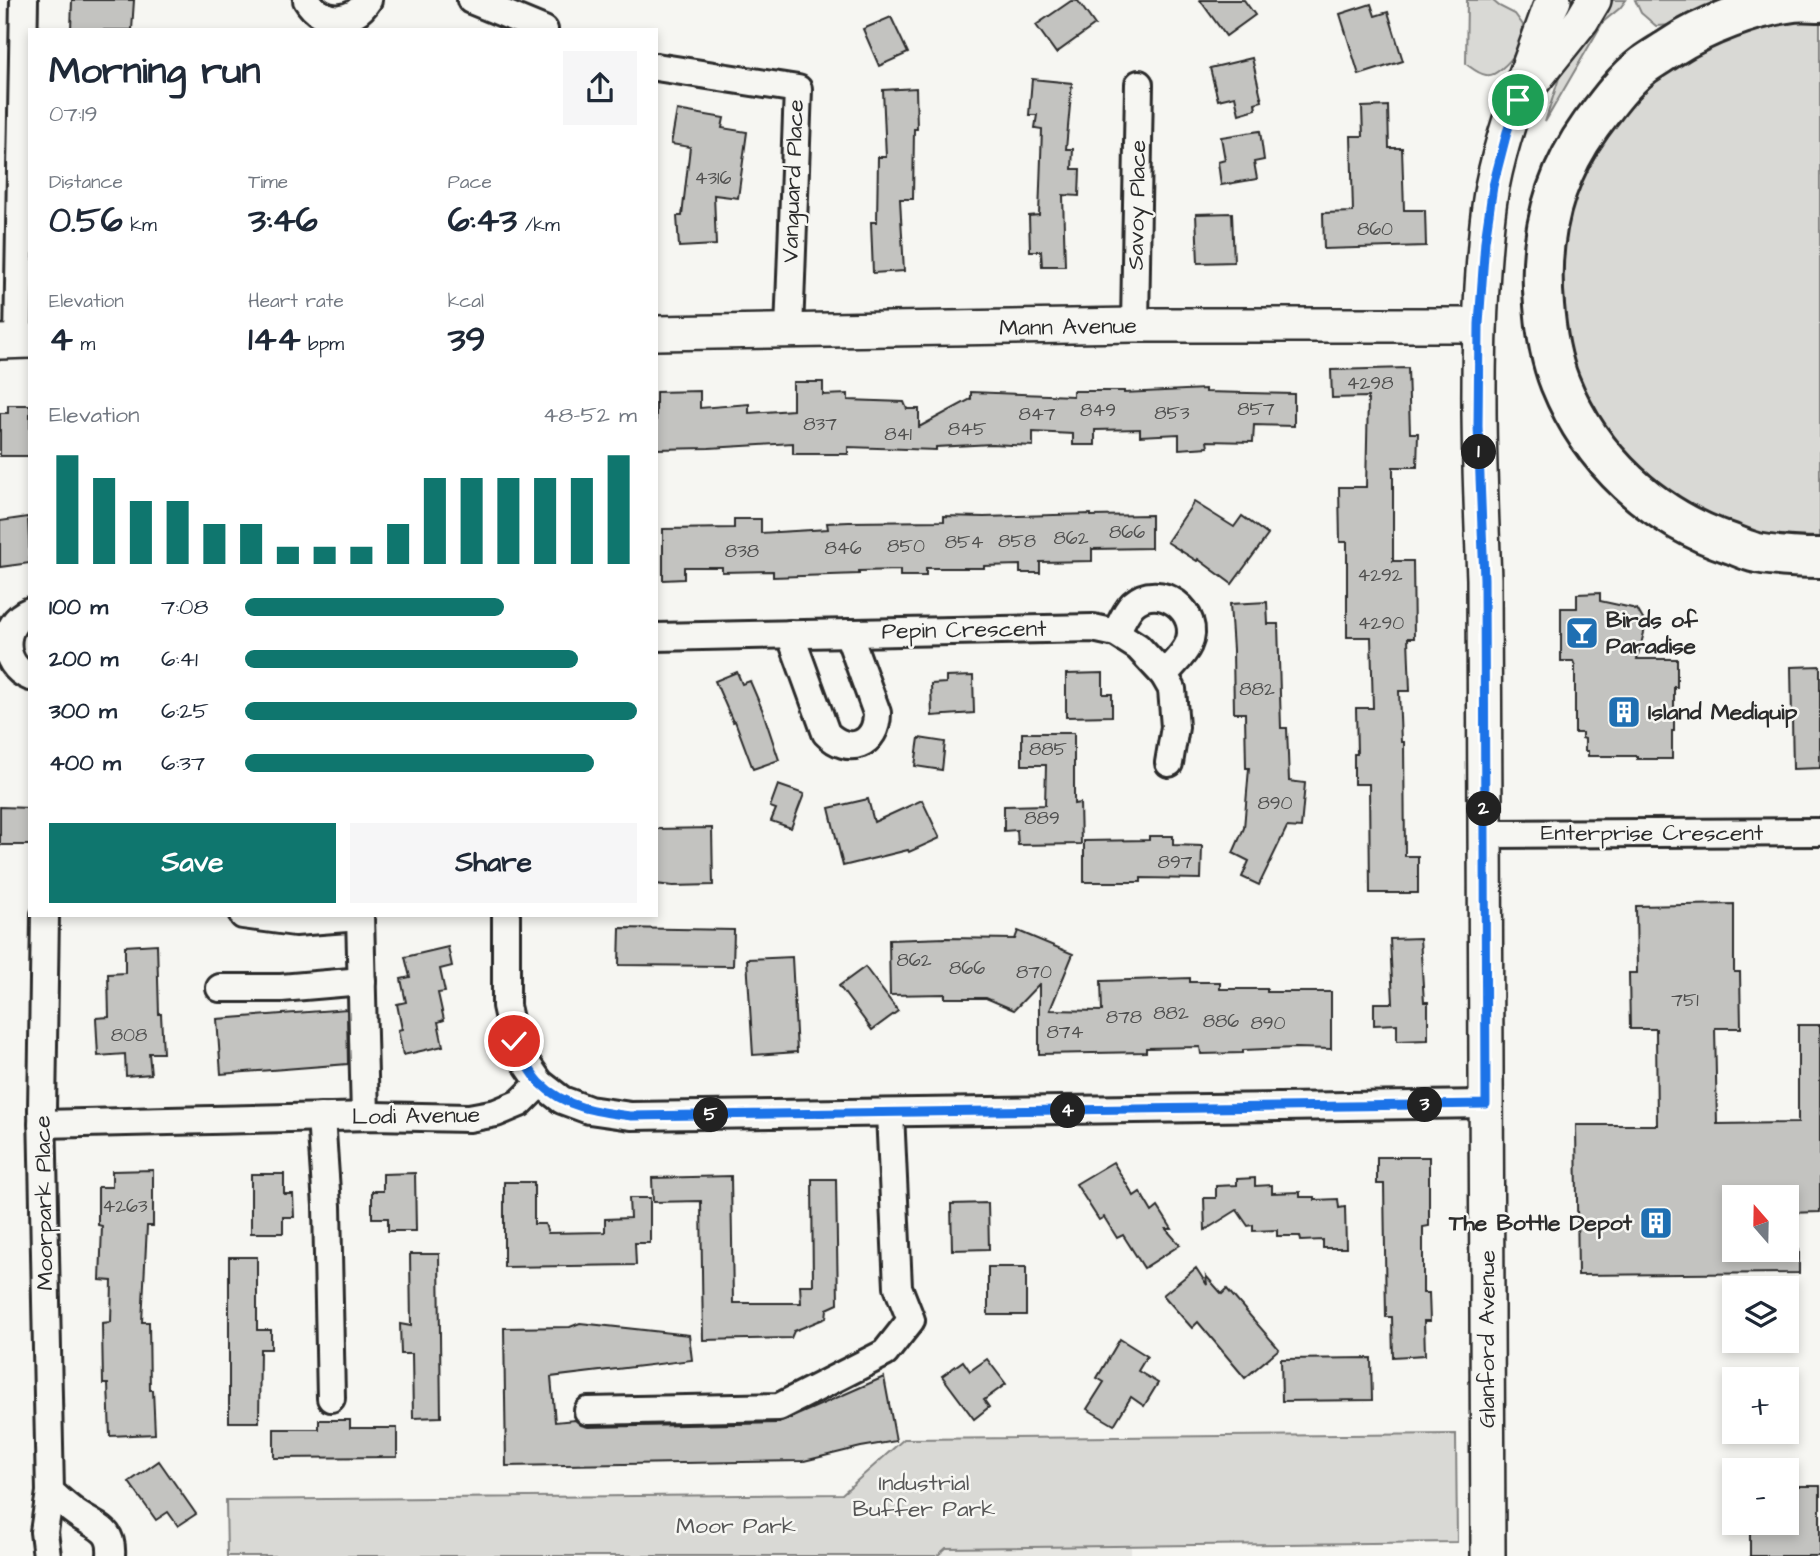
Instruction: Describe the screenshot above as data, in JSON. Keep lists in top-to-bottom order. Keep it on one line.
{"streets":{"main road":["Mann Avenue","Glanford Avenue"],"street":["Vanguard Place","Savoy Place","Pepin Crescent","Enterprise Crescent","Lodi Avenue","Moorpark Place"]},"crossings":[["Vanguard Place","Mann Avenue"],["Savoy Place","Mann Avenue"],["Mann Avenue","Glanford Avenue"],["Enterprise Crescent","Glanford Avenue"],["Lodi Avenue","Moorpark Place"]],"parks":["Industrial Buffer Park","Moor Park"],"places":{"bar":["Birds of Paradise"],"building":["Island Mediquip","The Bottle Depot"]},"house_numbers":["4316","860","4298","857","849","853","847","837","845","841","866","862","858","854","850","846","838","4292","4290","882","885","890","889","897","862","866","870","751","882","878","886","890","874","808","4263"],"north":"top","page":{"heading":["Morning run","07:19"],"stats":[["Distance","0.56 km"],["Time","3:46"],["Pace","6:43 /km"],["Elevation","4 m"],["Heart rate","144 bpm"],["kcal","39"]],"chart":["Elevation","48–52 m"],"pins":["1","2","3","4","5"],"list":[{"name":"100 m","note":"7:08"},{"name":"200 m","note":"6:41"},{"name":"300 m","note":"6:25"},{"name":"400 m","note":"6:37"}],"buttons":["Save","Share"],"map_buttons":["+","−"]}}
